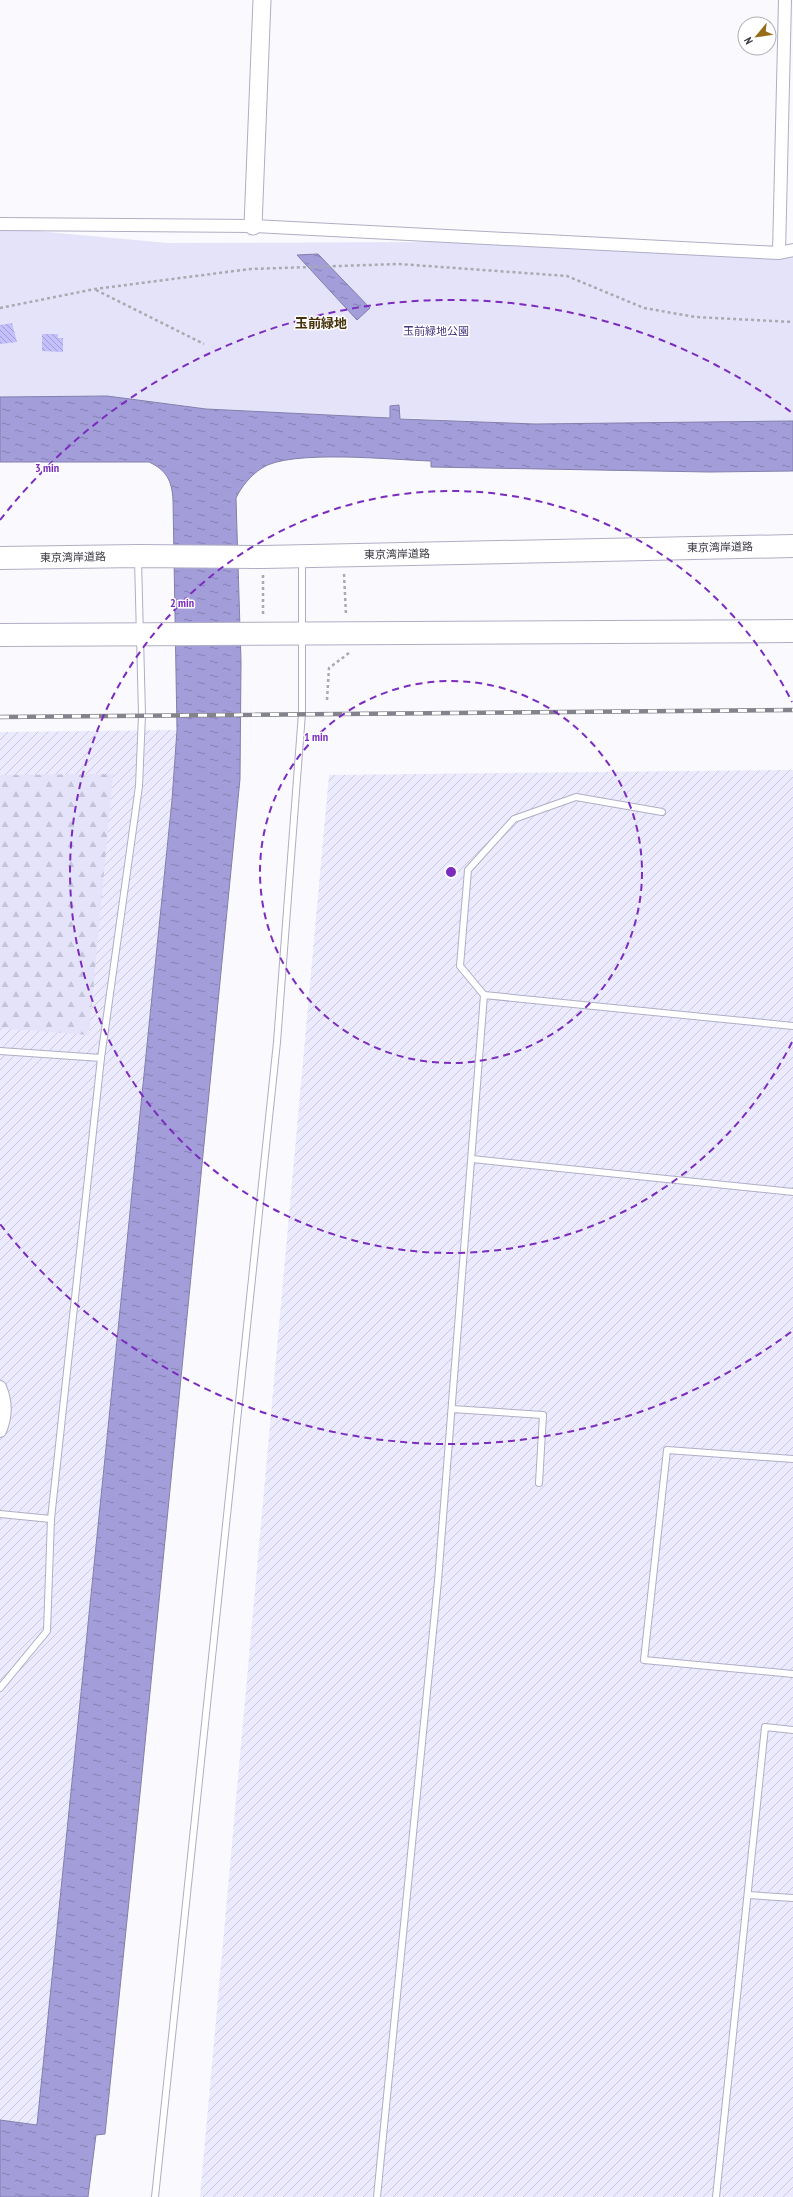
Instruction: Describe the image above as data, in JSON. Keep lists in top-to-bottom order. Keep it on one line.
{"streets":{"highway":["東京湾岸道路"]},"districts":["玉前緑地"],"parks":["玉前緑地公園"],"north":"bottom left","rings":["3 min","2 min","1 min"]}
